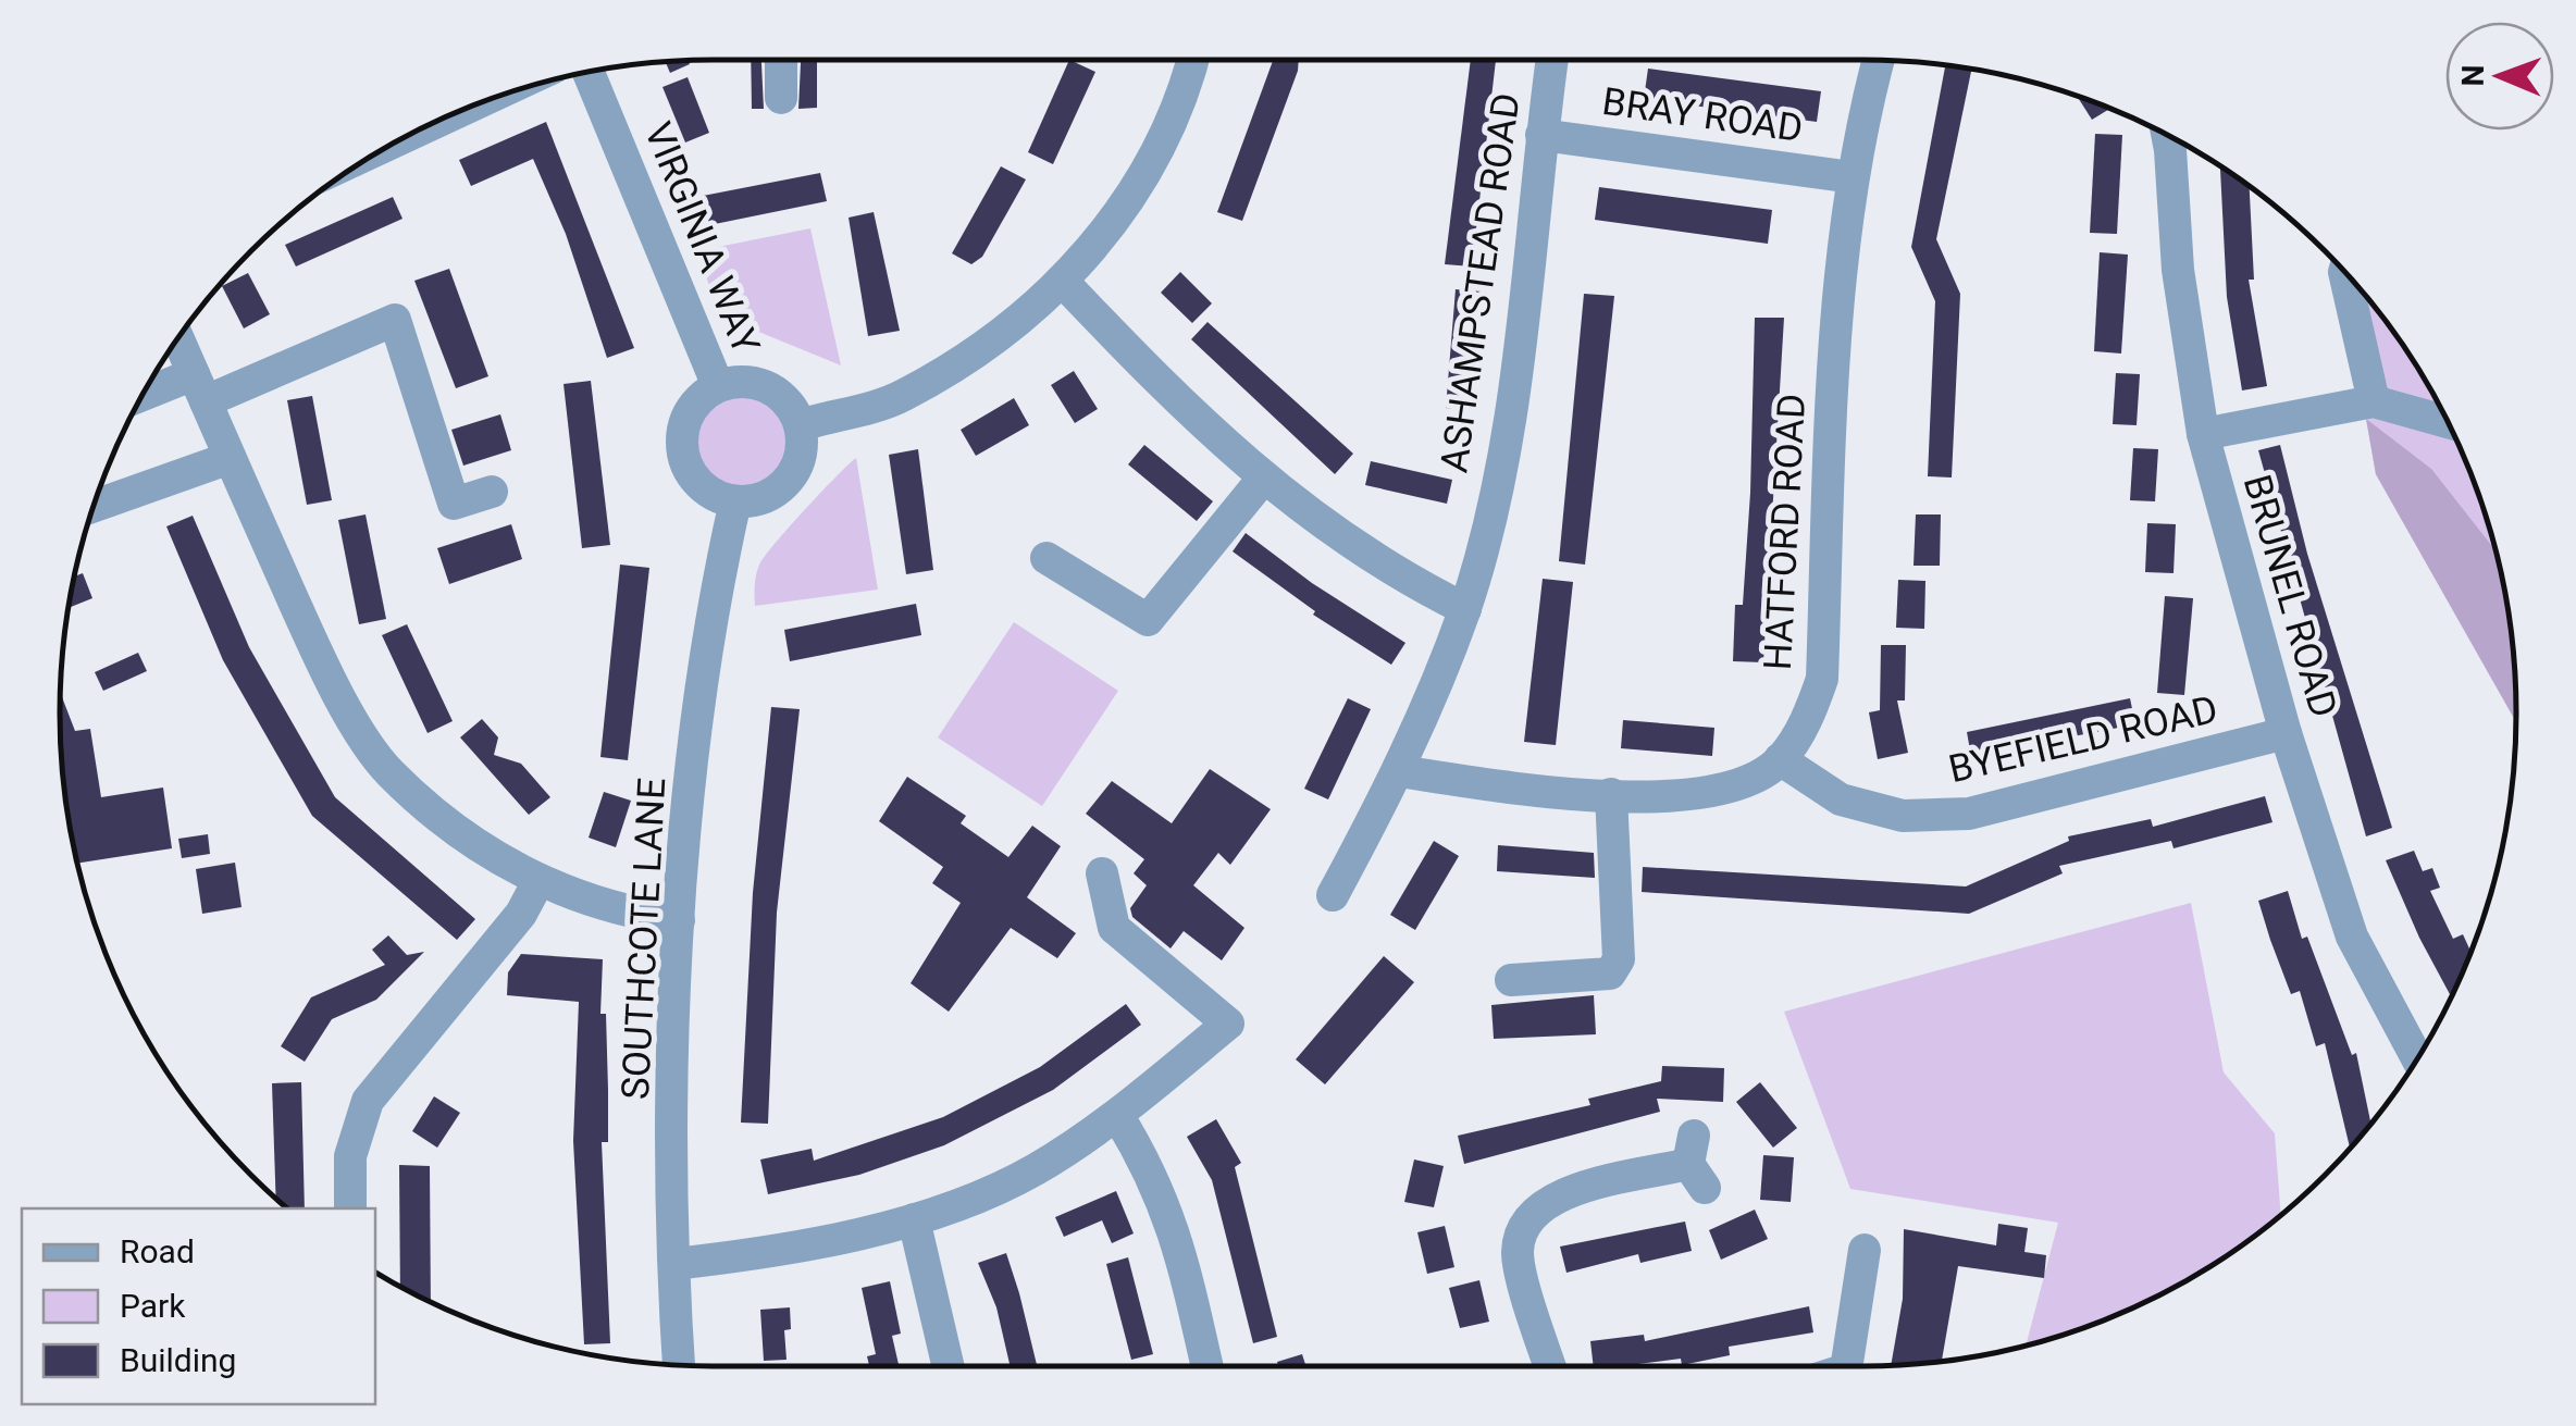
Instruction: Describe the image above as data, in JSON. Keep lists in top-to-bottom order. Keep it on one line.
{"streets":{"street":["BRAY ROAD","VIRGINIA WAY","ASHAMPSTEAD ROAD","HATFORD ROAD","BRUNEL ROAD","BYEFIELD ROAD","SOUTHCOTE LANE"]},"crossings":[["BRAY ROAD","ASHAMPSTEAD ROAD"],["BRAY ROAD","HATFORD ROAD"],["VIRGINIA WAY","SOUTHCOTE LANE"],["ASHAMPSTEAD ROAD","HATFORD ROAD"],["HATFORD ROAD","BYEFIELD ROAD"],["BRUNEL ROAD","BYEFIELD ROAD"]],"legend":["Road","Park","Building"],"north":"left"}
